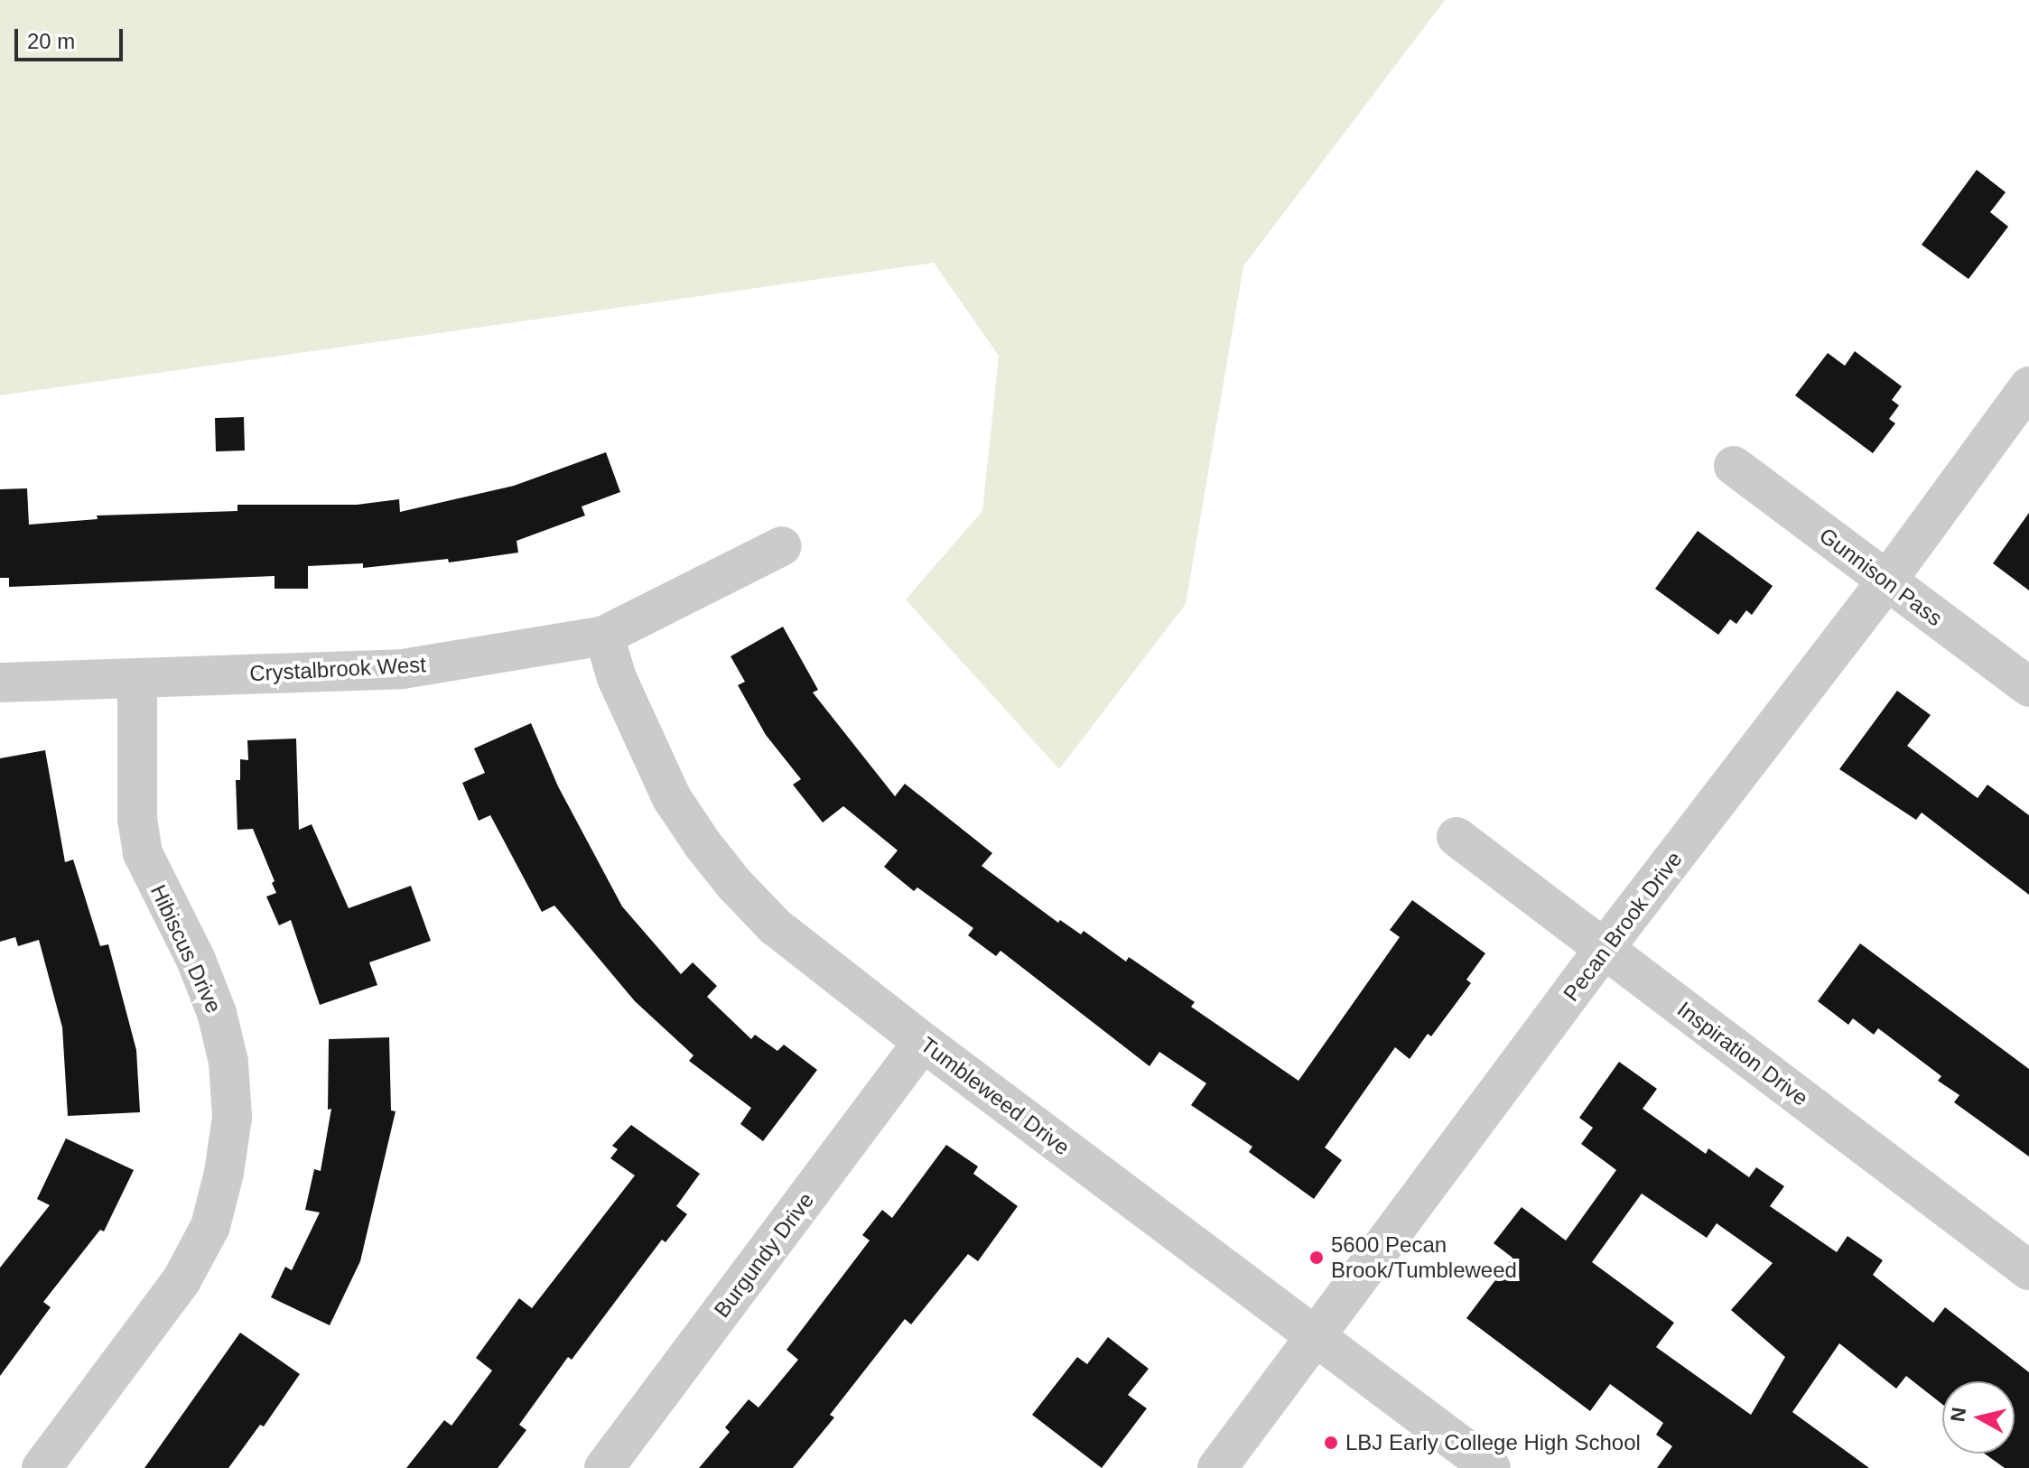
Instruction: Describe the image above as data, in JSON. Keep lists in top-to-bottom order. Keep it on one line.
{"streets":{"street":["Gunnison Pass","Crystalbrook West","Pecan Brook Drive","Hibiscus Drive","Inspiration Drive","Tumbleweed Drive","Burgundy Drive"]},"crossings":[["Gunnison Pass","Pecan Brook Drive"],["Crystalbrook West","Hibiscus Drive"],["Crystalbrook West","Tumbleweed Drive"],["Pecan Brook Drive","Inspiration Drive"],["Pecan Brook Drive","Tumbleweed Drive"],["Tumbleweed Drive","Burgundy Drive"]],"places":["5600 Pecan Brook/Tumbleweed","LBJ Early College High School"],"scale_bar":"20 m","north":"left"}
